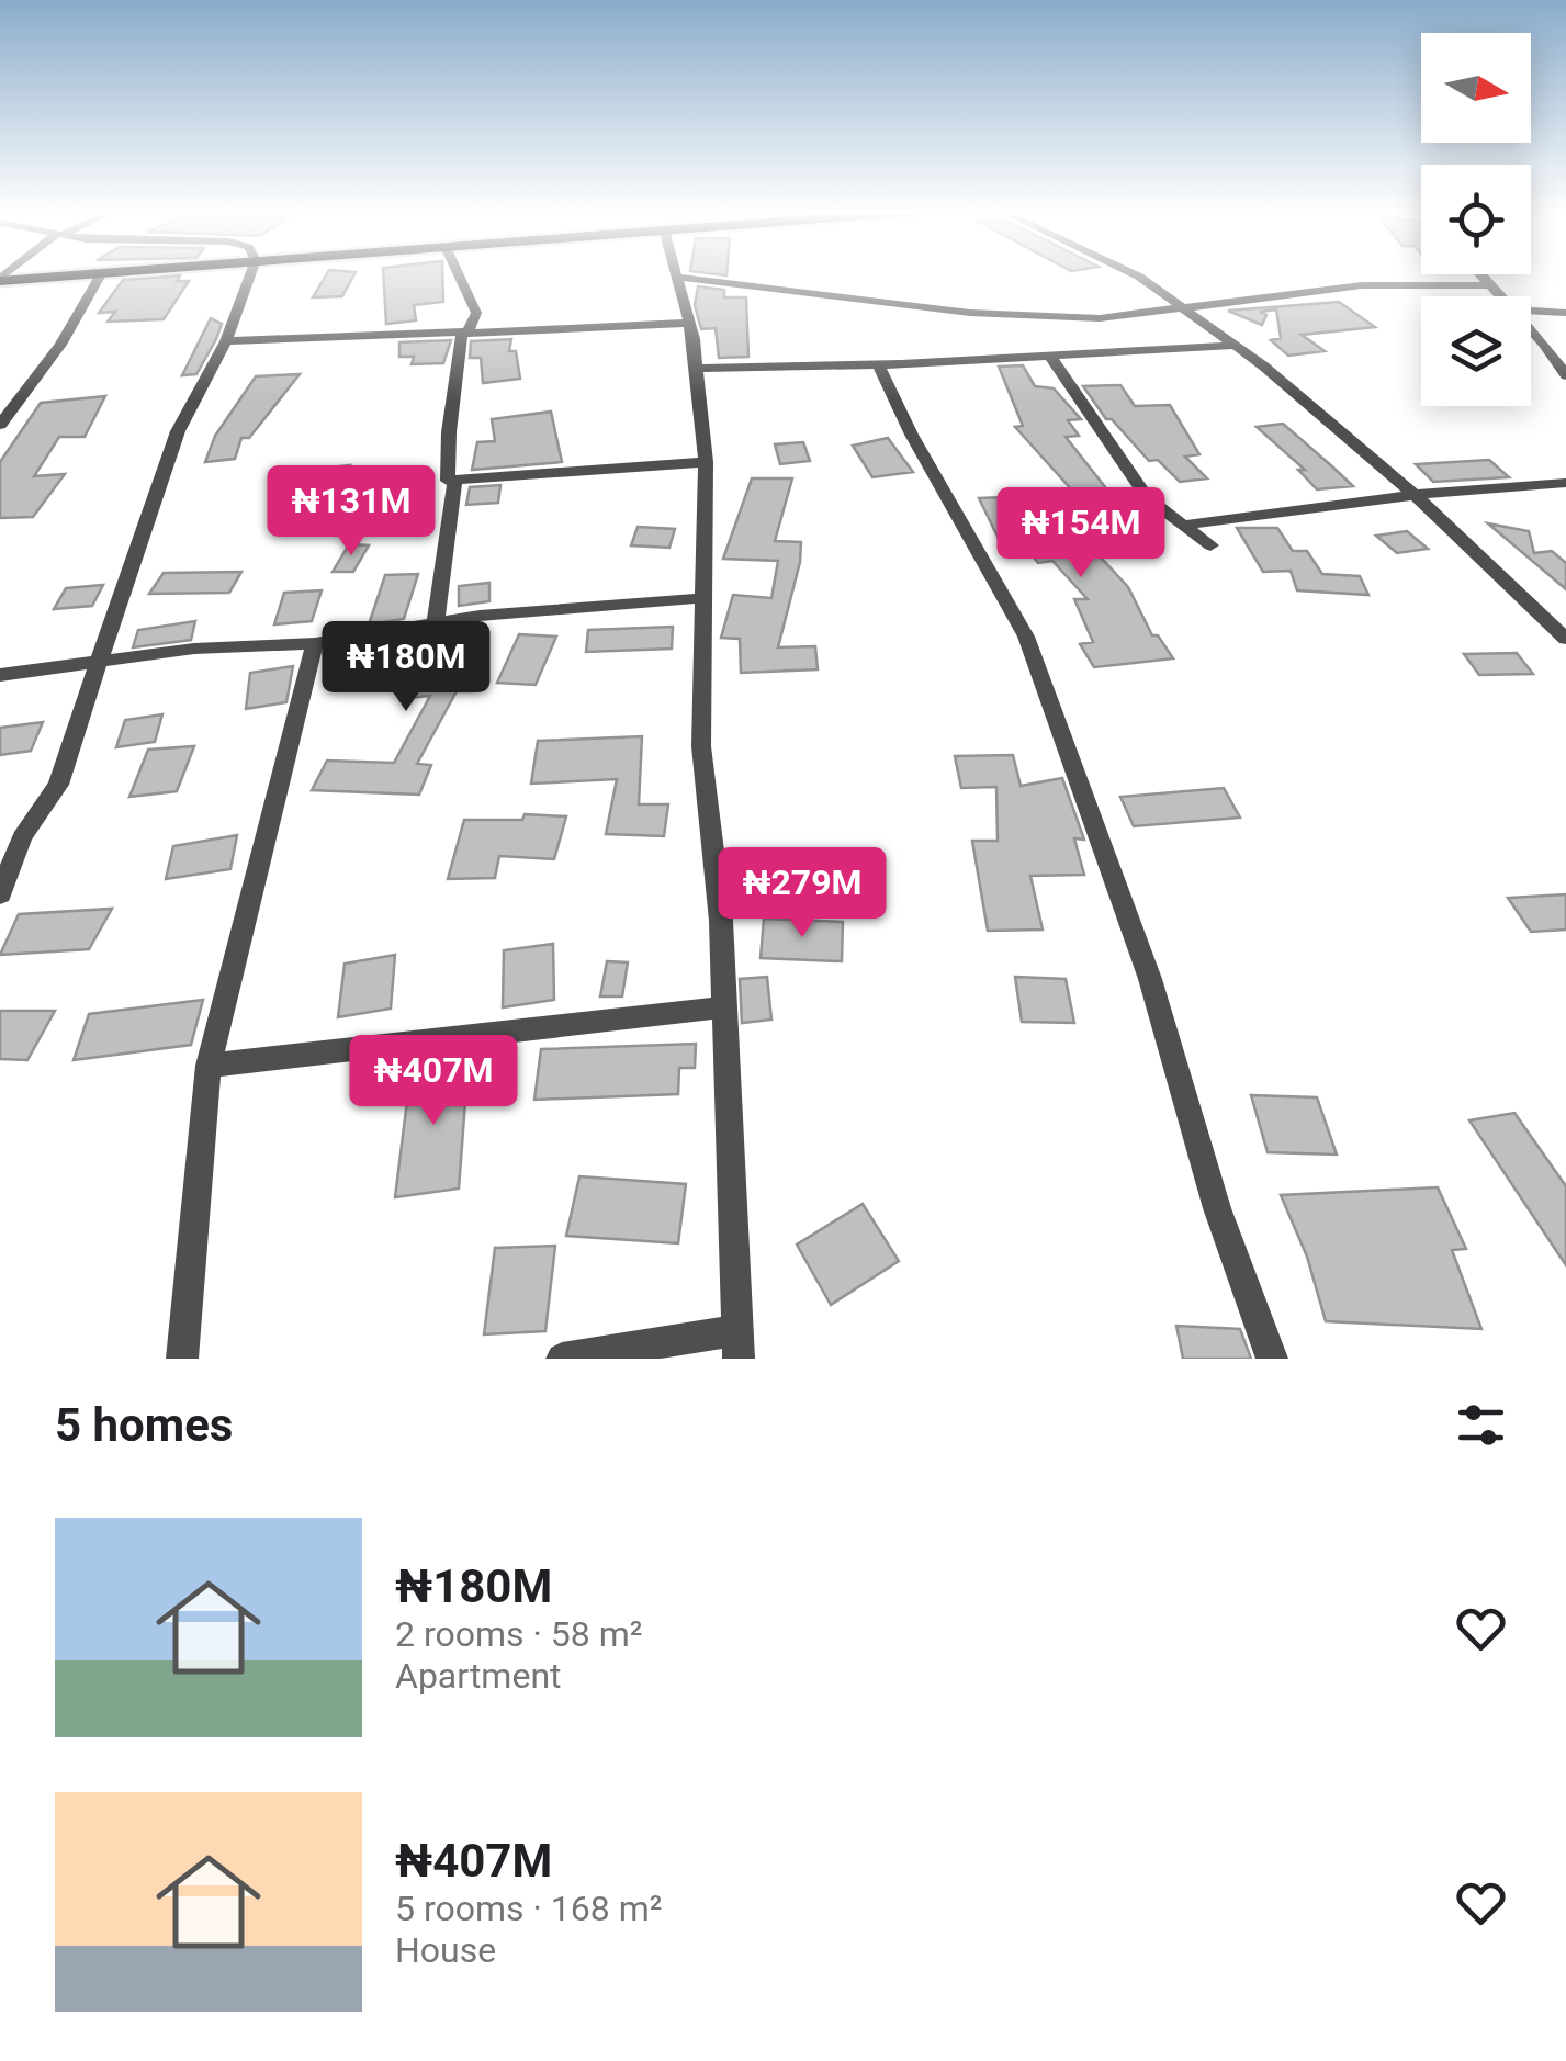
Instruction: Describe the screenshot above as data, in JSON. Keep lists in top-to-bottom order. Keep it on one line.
{"north":"right","page":{"price":["₦131M","₦154M","₦180M","₦279M","₦407M"],"heading":"5 homes","list":[{"name":"₦180M","note":"2 rooms · 58 m² · Apartment"},{"name":"₦407M","note":"5 rooms · 168 m² · House"}]}}
